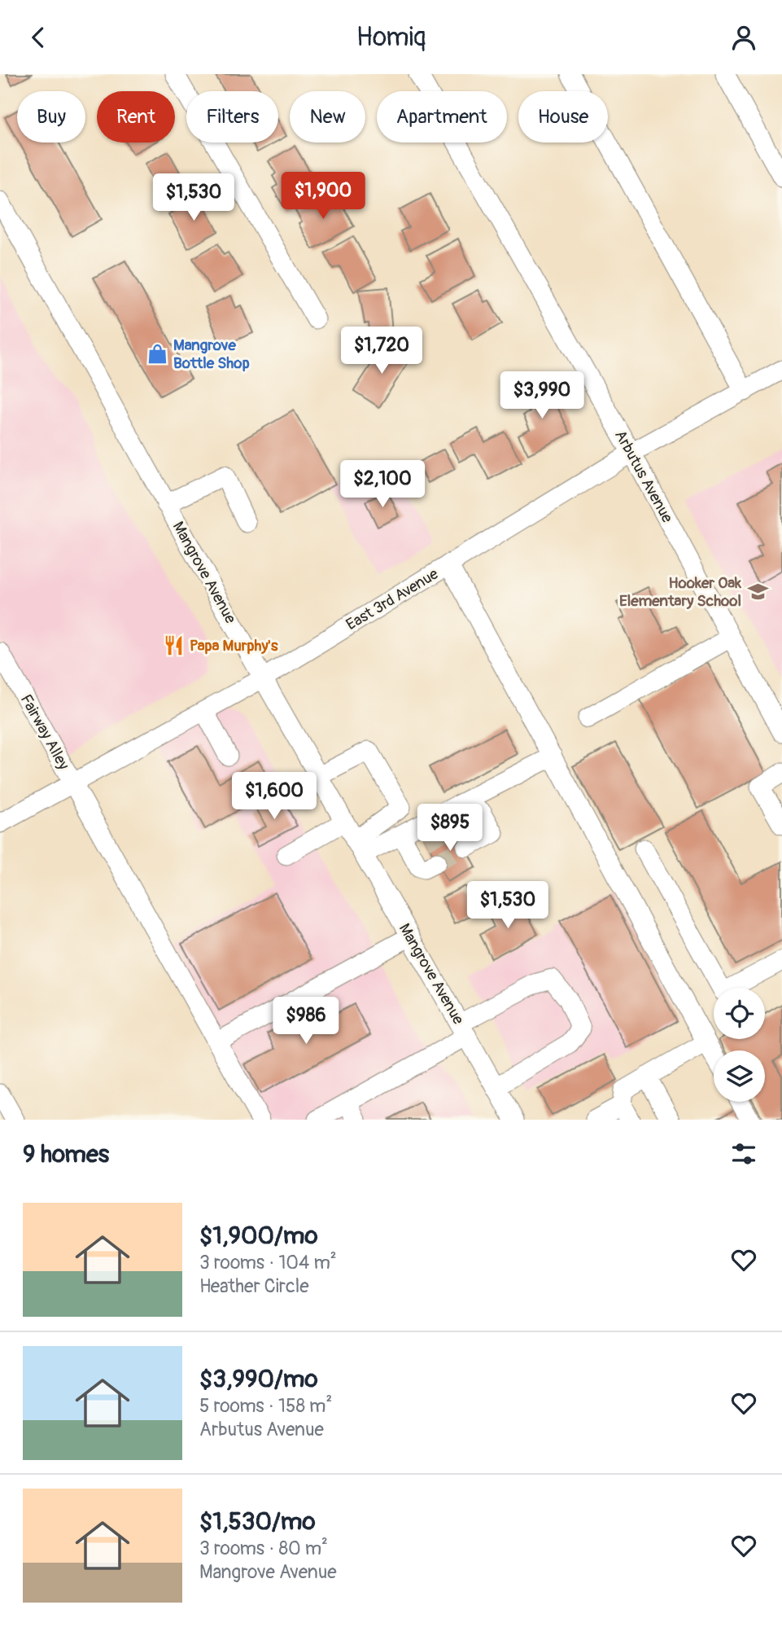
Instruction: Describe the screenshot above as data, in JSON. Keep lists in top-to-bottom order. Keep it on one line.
{"streets":{"street":["Arbutus Avenue","Mangrove Avenue","East 3rd Avenue","Fairway Alley"]},"crossings":[["Arbutus Avenue","East 3rd Avenue"],["Mangrove Avenue","East 3rd Avenue"],["East 3rd Avenue","Fairway Alley"]],"places":{"shop":["Mangrove Bottle Shop"],"school or university":["Hooker Oak Elementary School"],"restaurant":["Papa Murphy's"]},"page":{"header":"Homiq","chip":["Buy","Rent","Filters","New","Apartment","House"],"price":["$1,900","$1,530","$1,720","$3,990","$2,100","$1,600","$895","$1,530","$986"],"heading":"9 homes","list":[{"name":"$1,900/mo","note":"3 rooms · 104 m² · Heather Circle"},{"name":"$3,990/mo","note":"5 rooms · 158 m² · Arbutus Avenue"},{"name":"$1,530/mo","note":"3 rooms · 80 m² · Mangrove Avenue"}]}}
